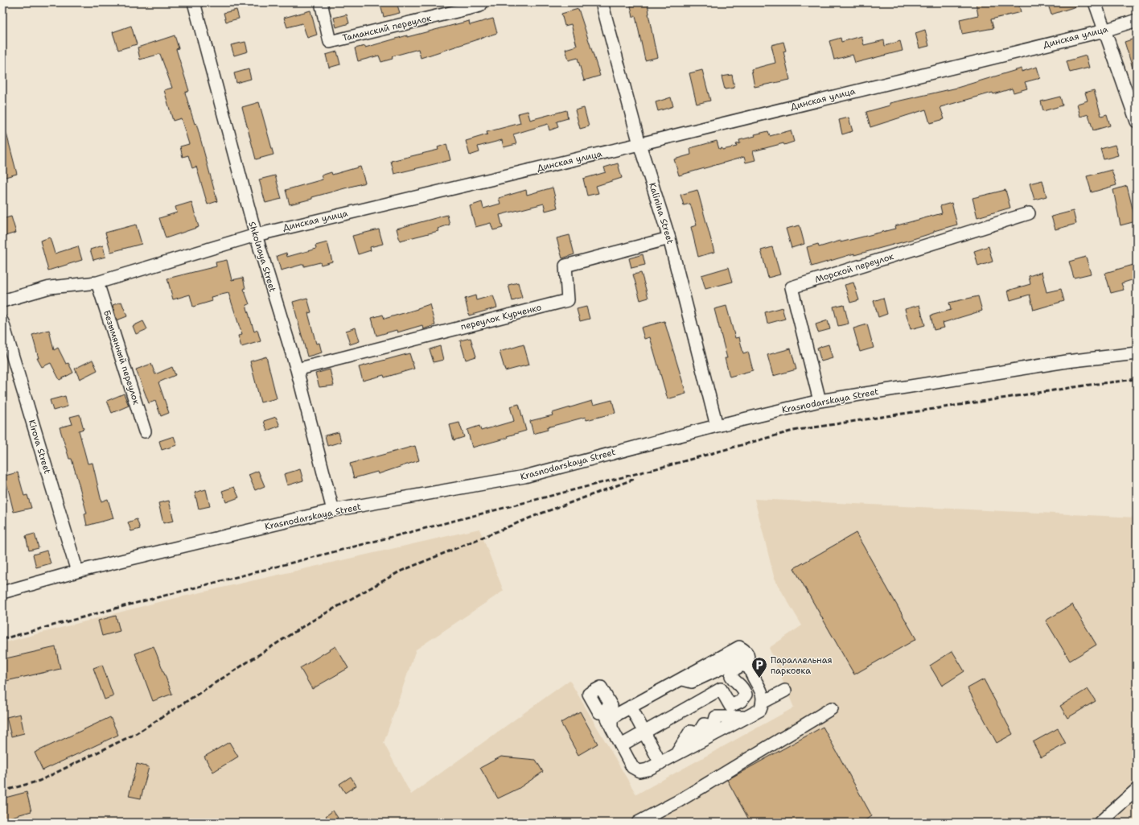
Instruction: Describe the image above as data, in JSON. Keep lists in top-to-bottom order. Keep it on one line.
{"streets":{"street":["Таманский переулок","Динская улица","Kalinina Street","Shkolnaya Street","Морской переулок","переулок Курченко","Безымянный переулок","Krasnodarskaya Street","Kirova Street"]},"crossings":[["Динская улица","Kalinina Street"],["Динская улица","Shkolnaya Street"],["Динская улица","Безымянный переулок"],["Kalinina Street","переулок Курченко"],["Kalinina Street","Krasnodarskaya Street"],["Shkolnaya Street","переулок Курченко"],["Shkolnaya Street","Krasnodarskaya Street"],["Морской переулок","Krasnodarskaya Street"],["Krasnodarskaya Street","Kirova Street"]],"places":{"parking":["Параллельная парковка"]}}
